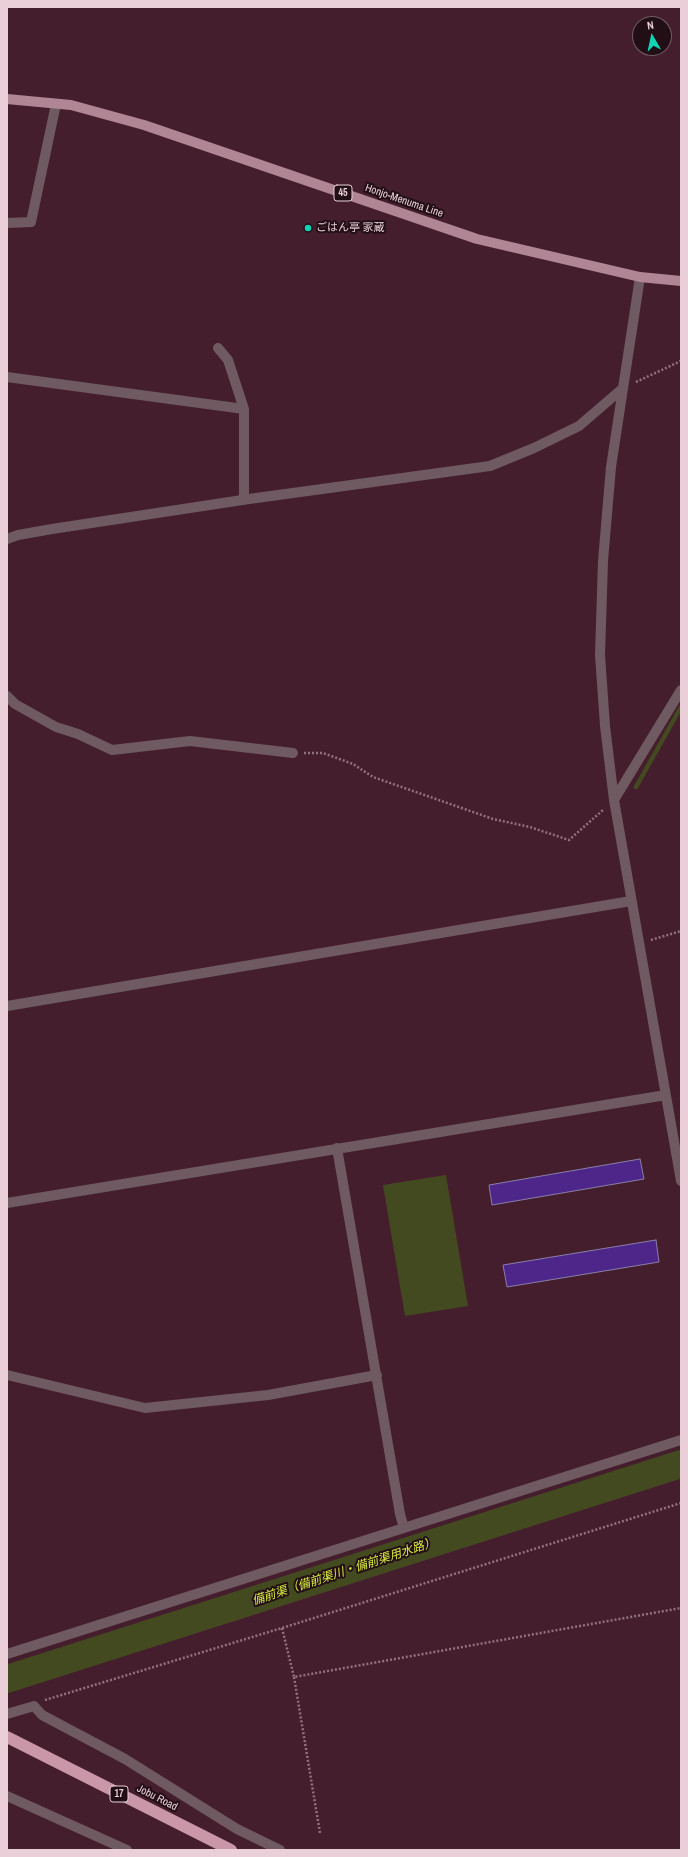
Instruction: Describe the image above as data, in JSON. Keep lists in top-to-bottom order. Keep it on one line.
{"streets":{"highway":["17","Jobu Road"],"main road":["45","Honjo-Menuma Line"]},"water":["備前渠（備前渠川・備前渠用水路）"],"places":["ごはん亭 家蔵"],"north":"top"}
